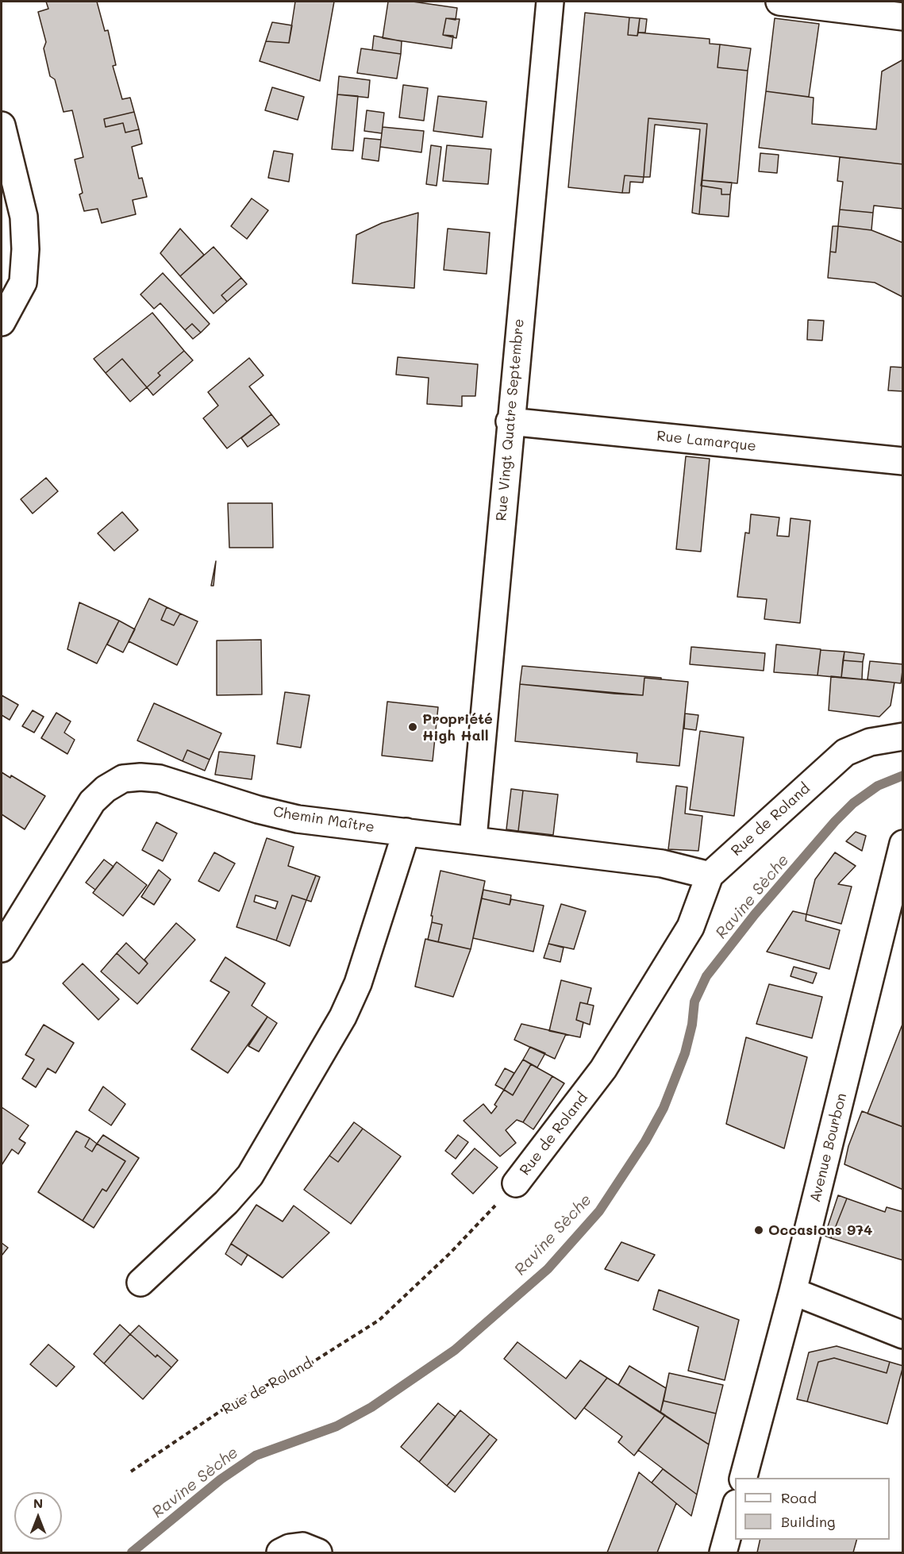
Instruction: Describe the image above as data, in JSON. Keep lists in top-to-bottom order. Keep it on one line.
{"streets":{"street":["Rue Vingt Quatre Septembre","Rue Lamarque","Chemin Maître","Rue de Roland","Avenue Bourbon"]},"crossings":[["Rue Vingt Quatre Septembre","Rue Lamarque"],["Rue Vingt Quatre Septembre","Chemin Maître"],["Chemin Maître","Rue de Roland"]],"water":["Ravine Sèche"],"places":["Propriété High Hall","Occasions 974"],"legend":["Road","Building"],"north":"top"}
